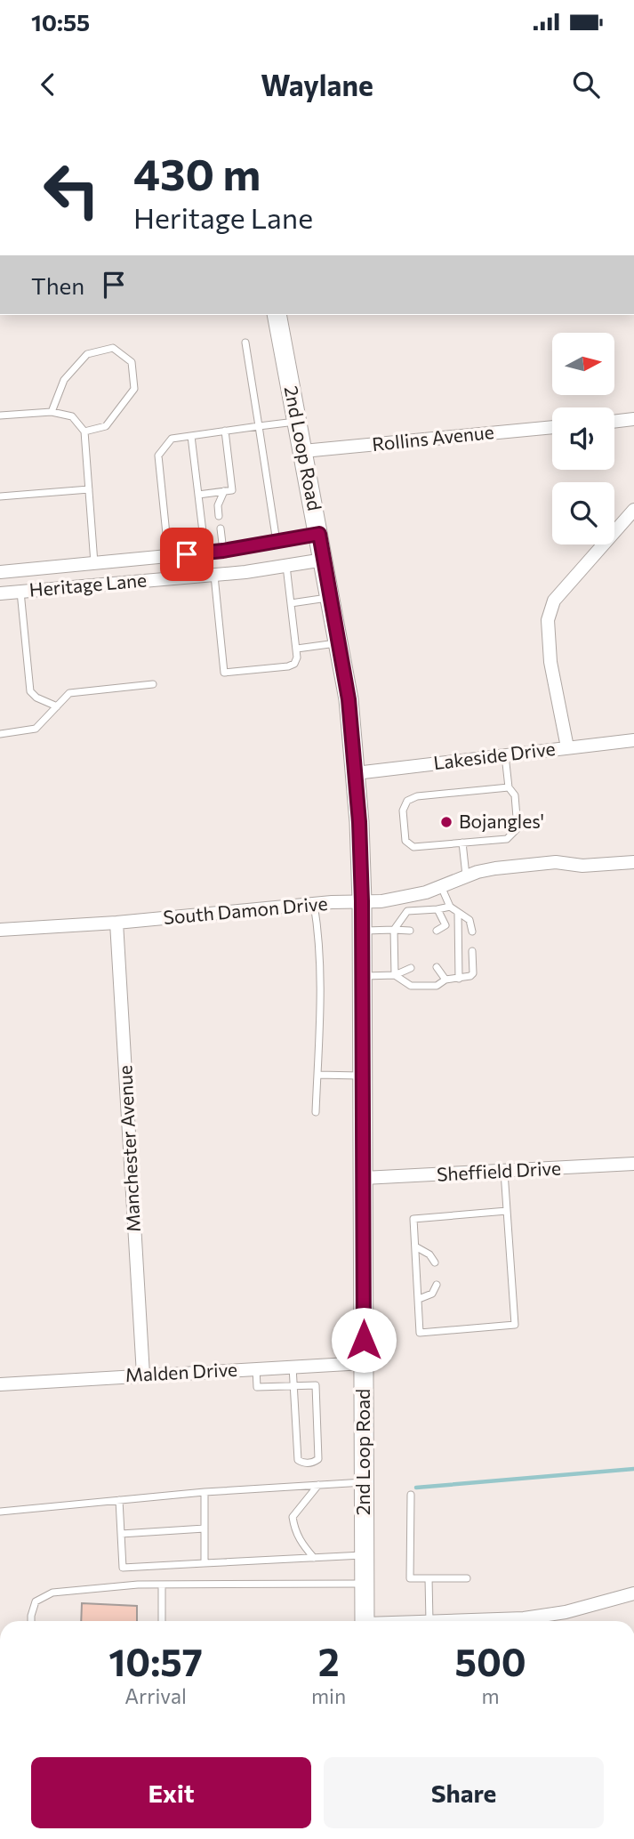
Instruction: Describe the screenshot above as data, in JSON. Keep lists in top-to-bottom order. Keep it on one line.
{"streets":{"main road":["2nd Loop Road"],"street":["Rollins Avenue","Heritage Lane","Lakeside Drive","South Damon Drive","Manchester Avenue","Sheffield Drive","Malden Drive"]},"crossings":[["Rollins Avenue","2nd Loop Road"],["2nd Loop Road","Heritage Lane"],["2nd Loop Road","Lakeside Drive"],["2nd Loop Road","South Damon Drive"],["2nd Loop Road","Sheffield Drive"],["2nd Loop Road","Malden Drive"],["South Damon Drive","Manchester Avenue"],["Manchester Avenue","Malden Drive"]],"places":["Bojangles'"],"north":"right","page":{"status":"10:55","header":"Waylane","turn":["430 m","Heritage Lane"],"then":"Then","eta":["10:57","Arrival","2","min","500","m"],"buttons":["Exit","Share"]}}
